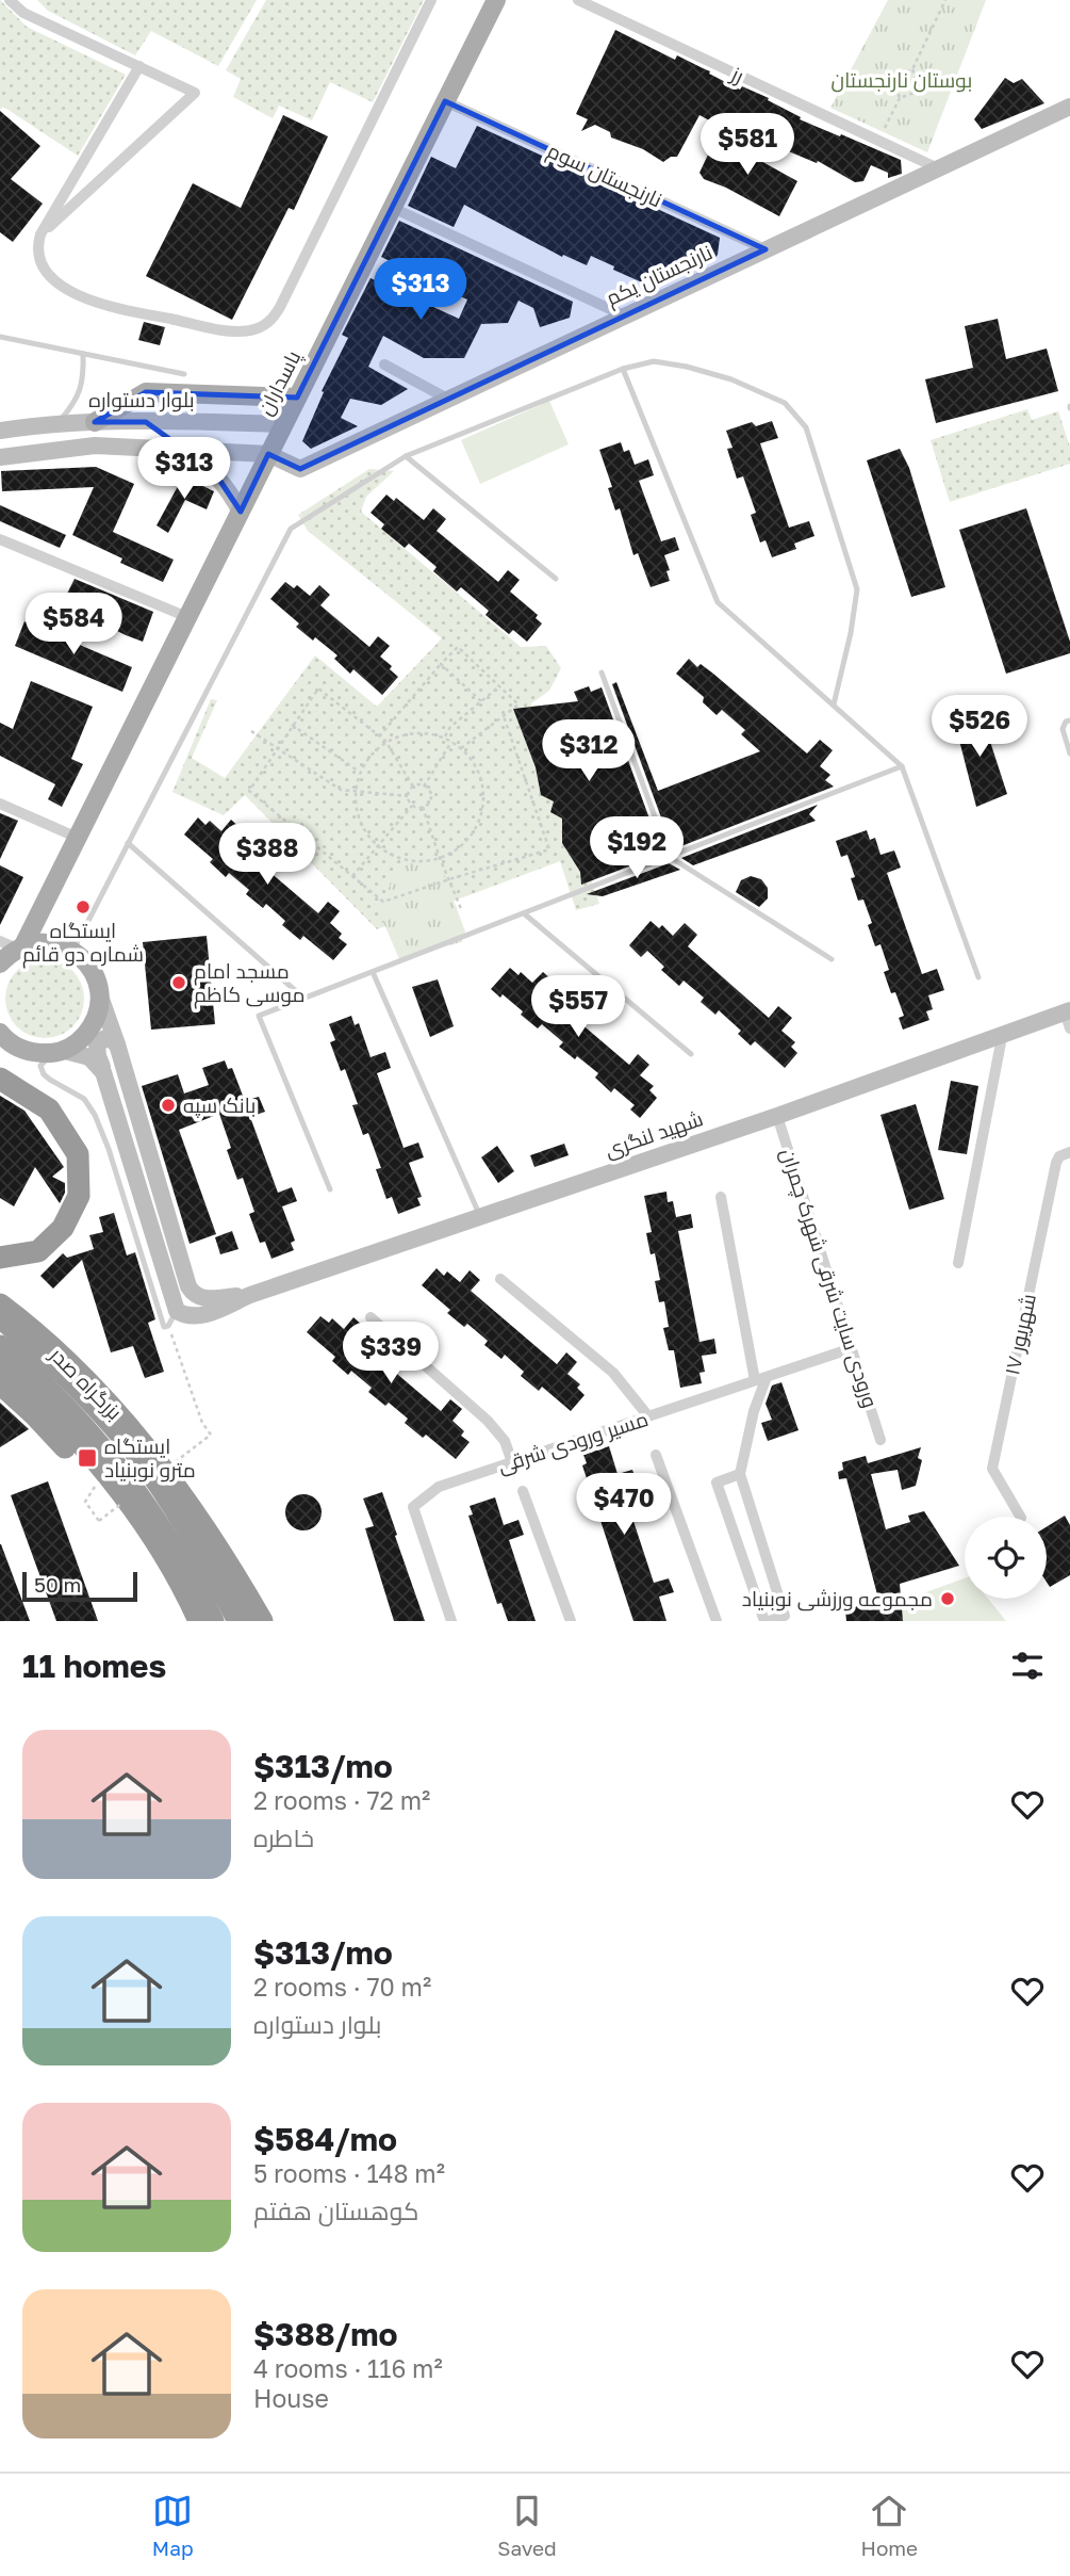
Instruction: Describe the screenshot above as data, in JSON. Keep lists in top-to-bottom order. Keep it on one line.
{"streets":{"highway":["بزرگراه صدر"],"main road":["نارنجستان یکم","پاسداران","بلوار دستواره","شهید لنگری"],"street":["رز","نارنجستان سوم","ورودی سایت شرقی شهرک چمران","۱۷ شهریور","مسیر ورودی شرقی"]},"crossings":[["رز","نارنجستان یکم"],["نارنجستان سوم","نارنجستان یکم"],["نارنجستان سوم","پاسداران"],["نارنجستان یکم","پاسداران"],["پاسداران","بلوار دستواره"],["شهید لنگری","ورودی سایت شرقی شهرک چمران"],["ورودی سایت شرقی شهرک چمران","مسیر ورودی شرقی"]],"parks":["بوستان نارنجستان"],"places":{"other":["ایستگاه شماره دو قائم","مسجد امام موسی کاظم","بانک سپه","مجموعه ورزشی نوبنیاد"],"transit":["ایستگاه مترو نوبنیاد"]},"scale_bar":"50 m","page":{"price":["$581","$313","$313","$584","$526","$312","$192","$388","$557","$339","$470"],"scale":"50 m","heading":"11 homes","list":[{"name":"$313/mo","note":"2 rooms · 72 m² · خاطره"},{"name":"$313/mo","note":"2 rooms · 70 m² · بلوار دستواره"},{"name":"$584/mo","note":"5 rooms · 148 m² · کوهستان هفتم"},{"name":"$388/mo","note":"4 rooms · 116 m² · House"}],"tabs":["Map","Saved","Home"]}}
